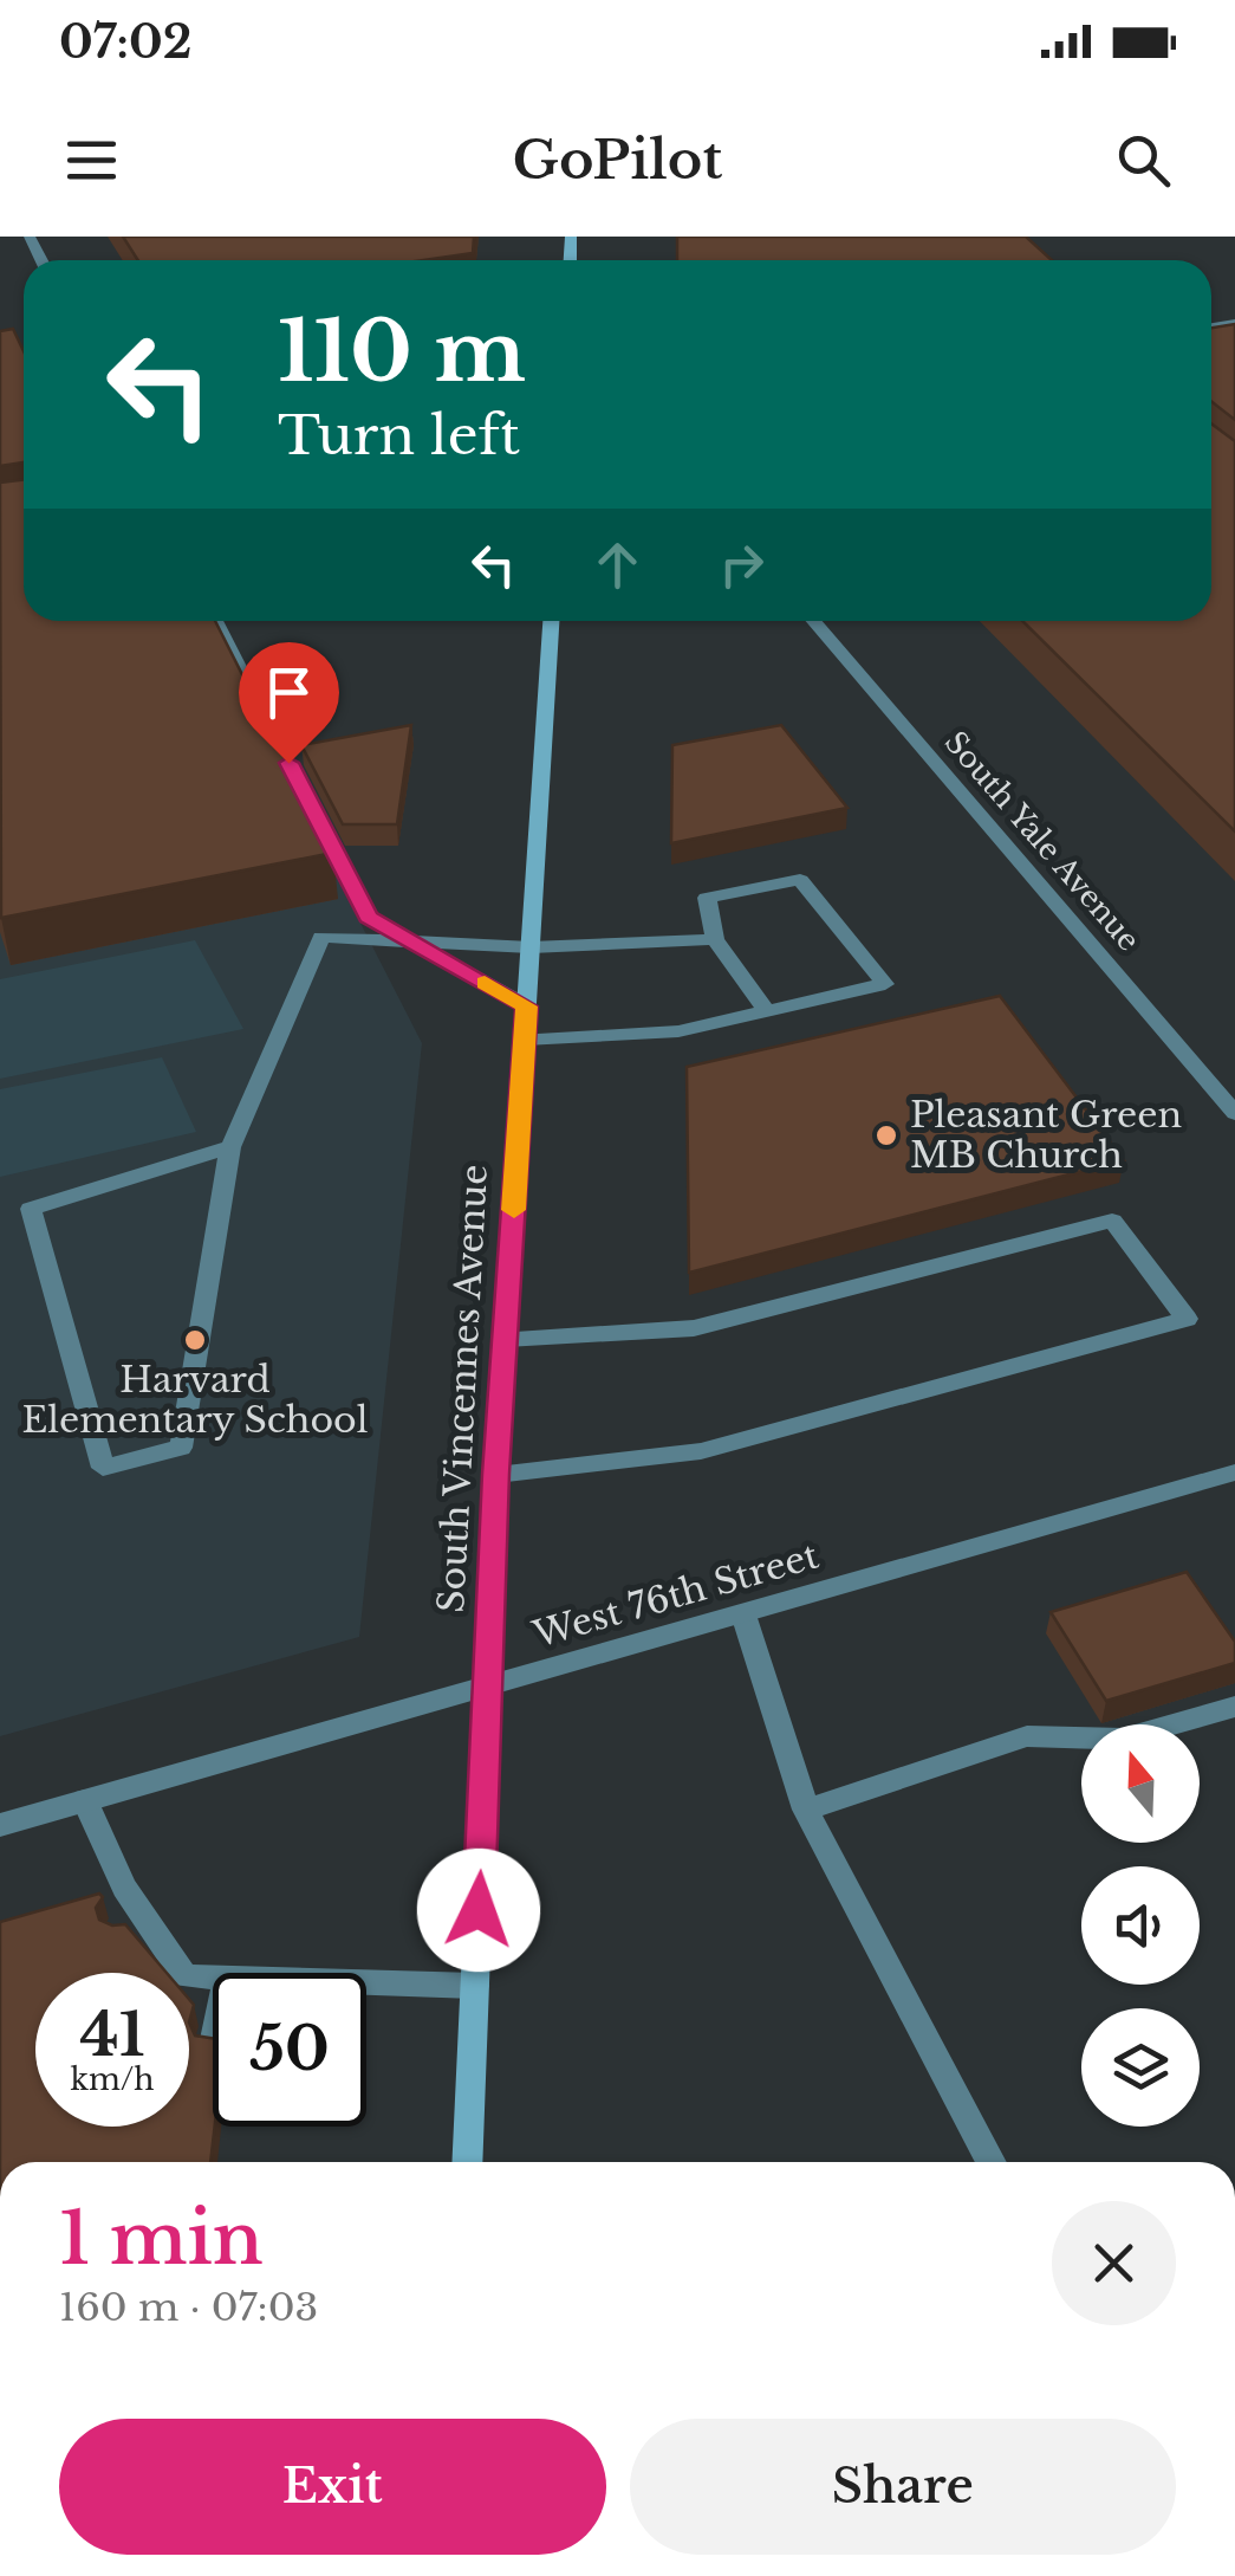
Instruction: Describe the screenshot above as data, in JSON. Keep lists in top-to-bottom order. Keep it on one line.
{"streets":{"main road":["South Vincennes Avenue"],"street":["South Yale Avenue","West 76th Street"]},"crossings":[["South Vincennes Avenue","West 76th Street"]],"places":["Pleasant Green MB Church","Harvard Elementary School"],"north":"top","page":{"status":"07:02","header":"GoPilot","turn":["110 m","Turn left"],"speed":"41 km/h","limit":"50","heading":["1 min","160 m · 07:03"],"buttons":["Exit","Share"]}}
